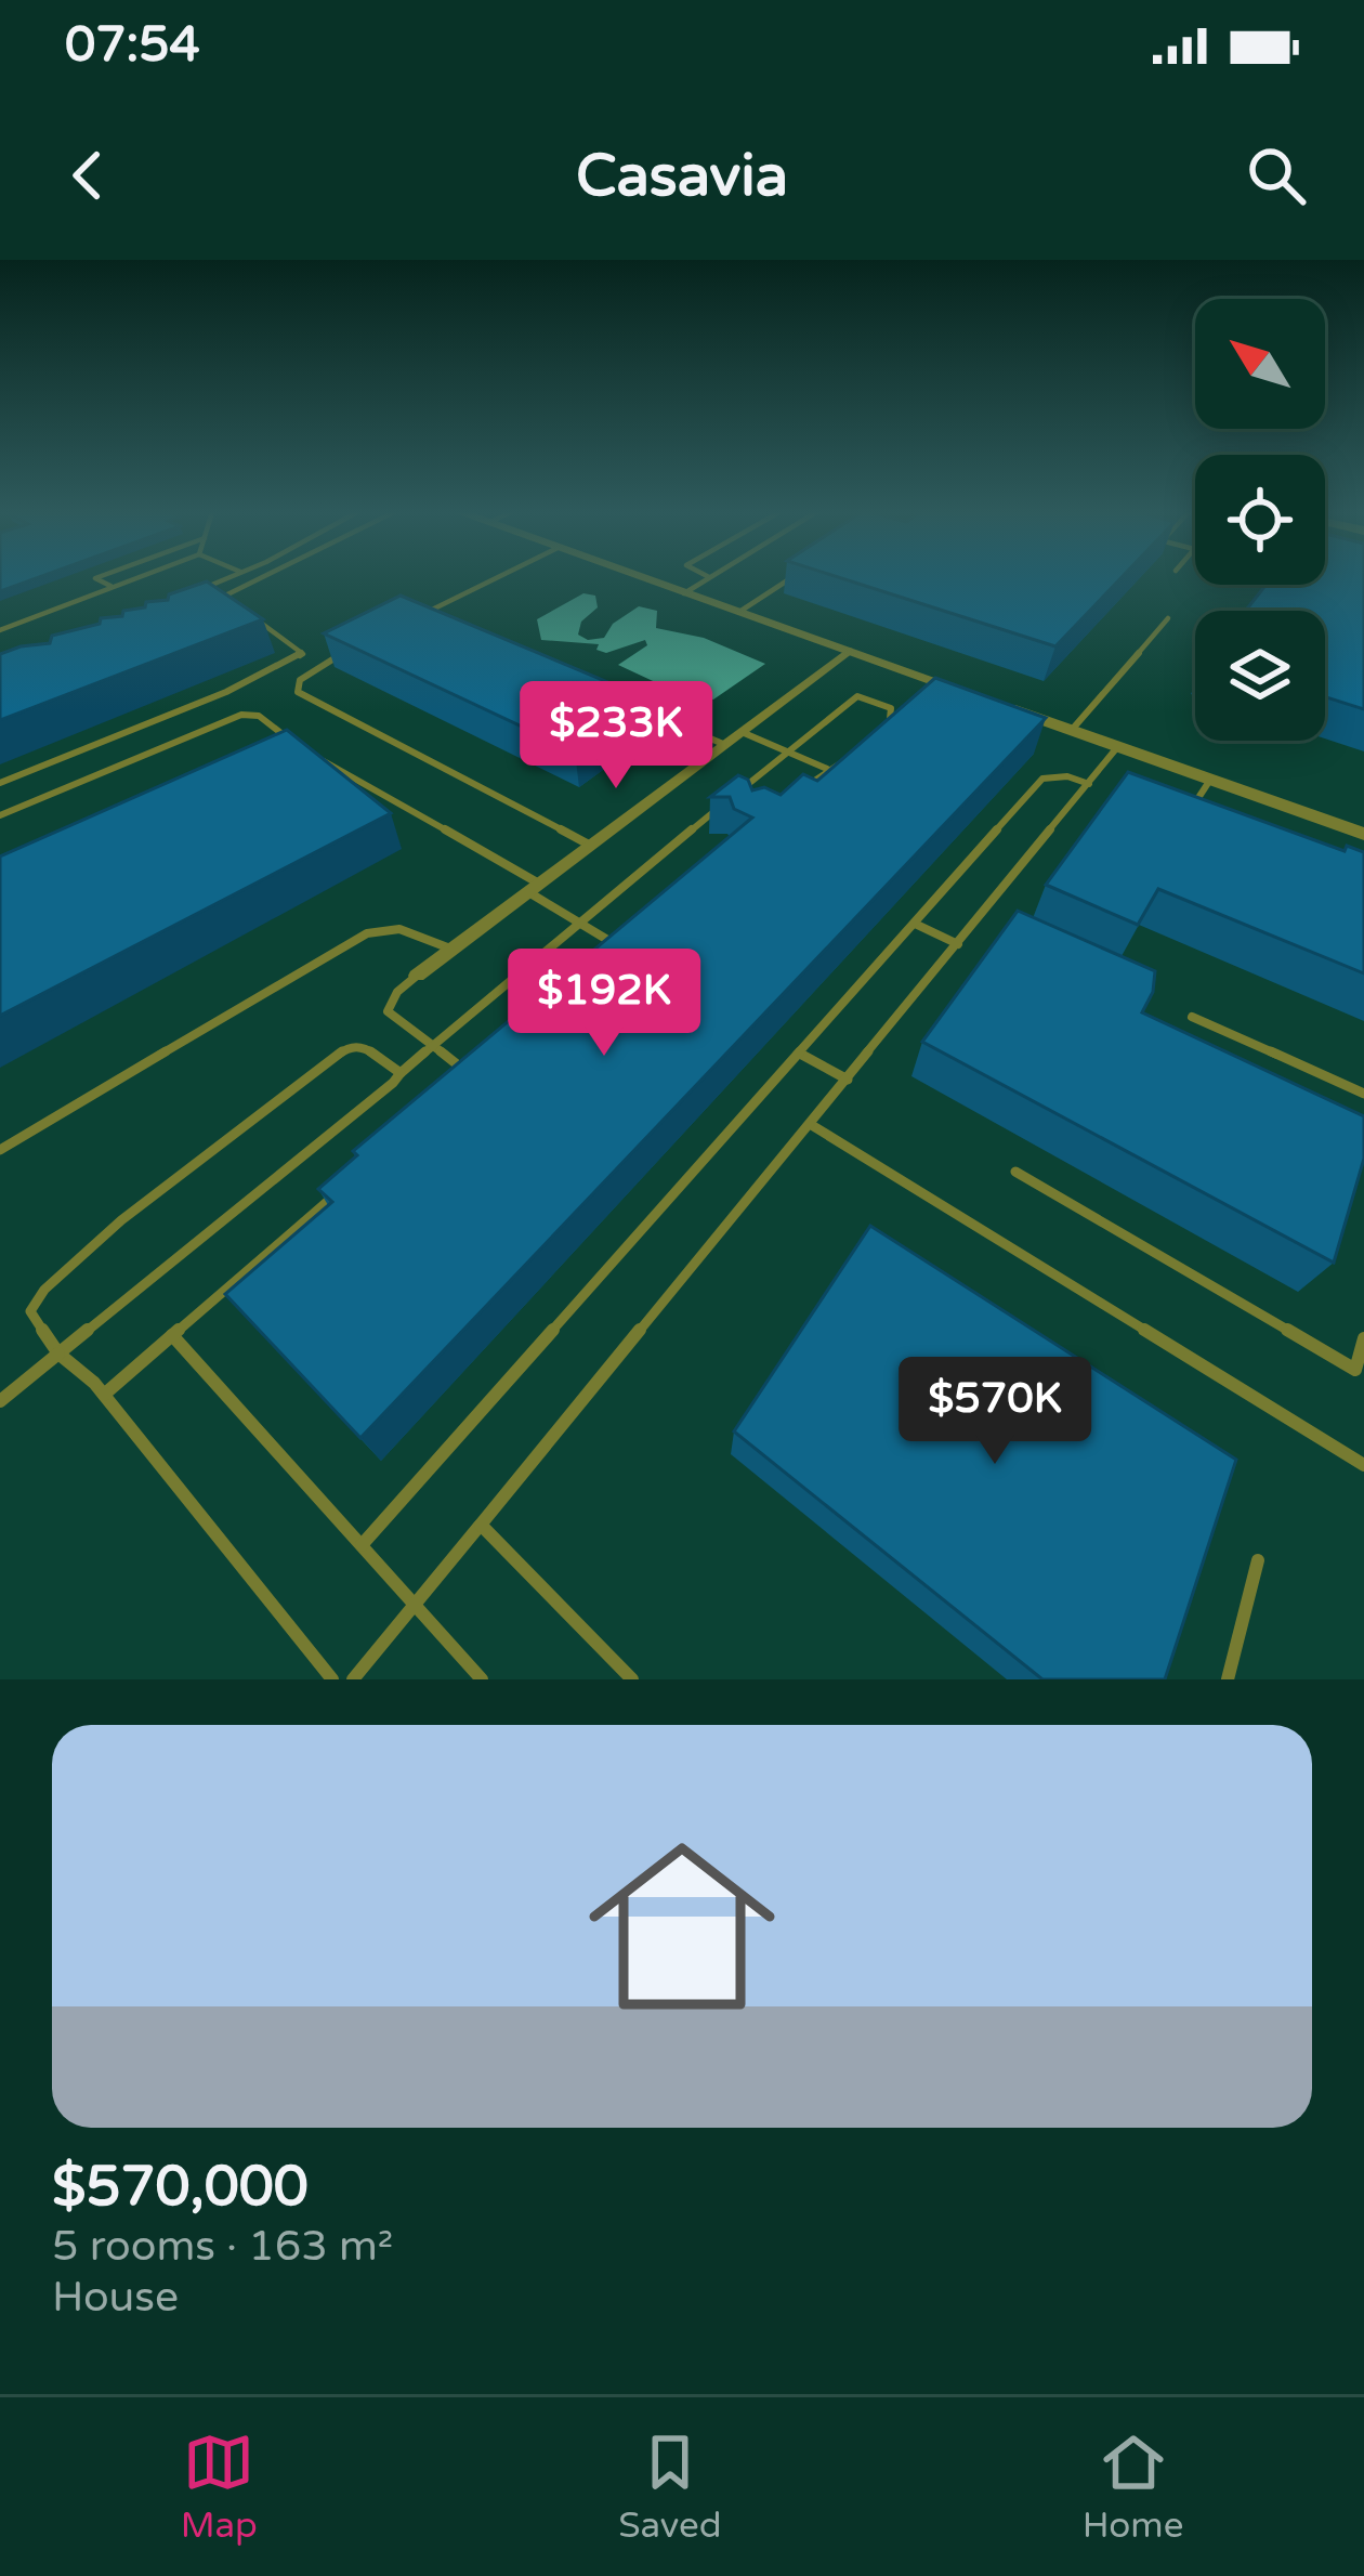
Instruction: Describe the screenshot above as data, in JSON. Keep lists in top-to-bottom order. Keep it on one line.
{"north":"top left","page":{"status":"07:54","header":"Casavia","price":["$233K","$192K","$570K"],"list":[{"name":"$570,000","note":"5 rooms · 163 m² · House"}],"tabs":["Map","Saved","Home"]}}
